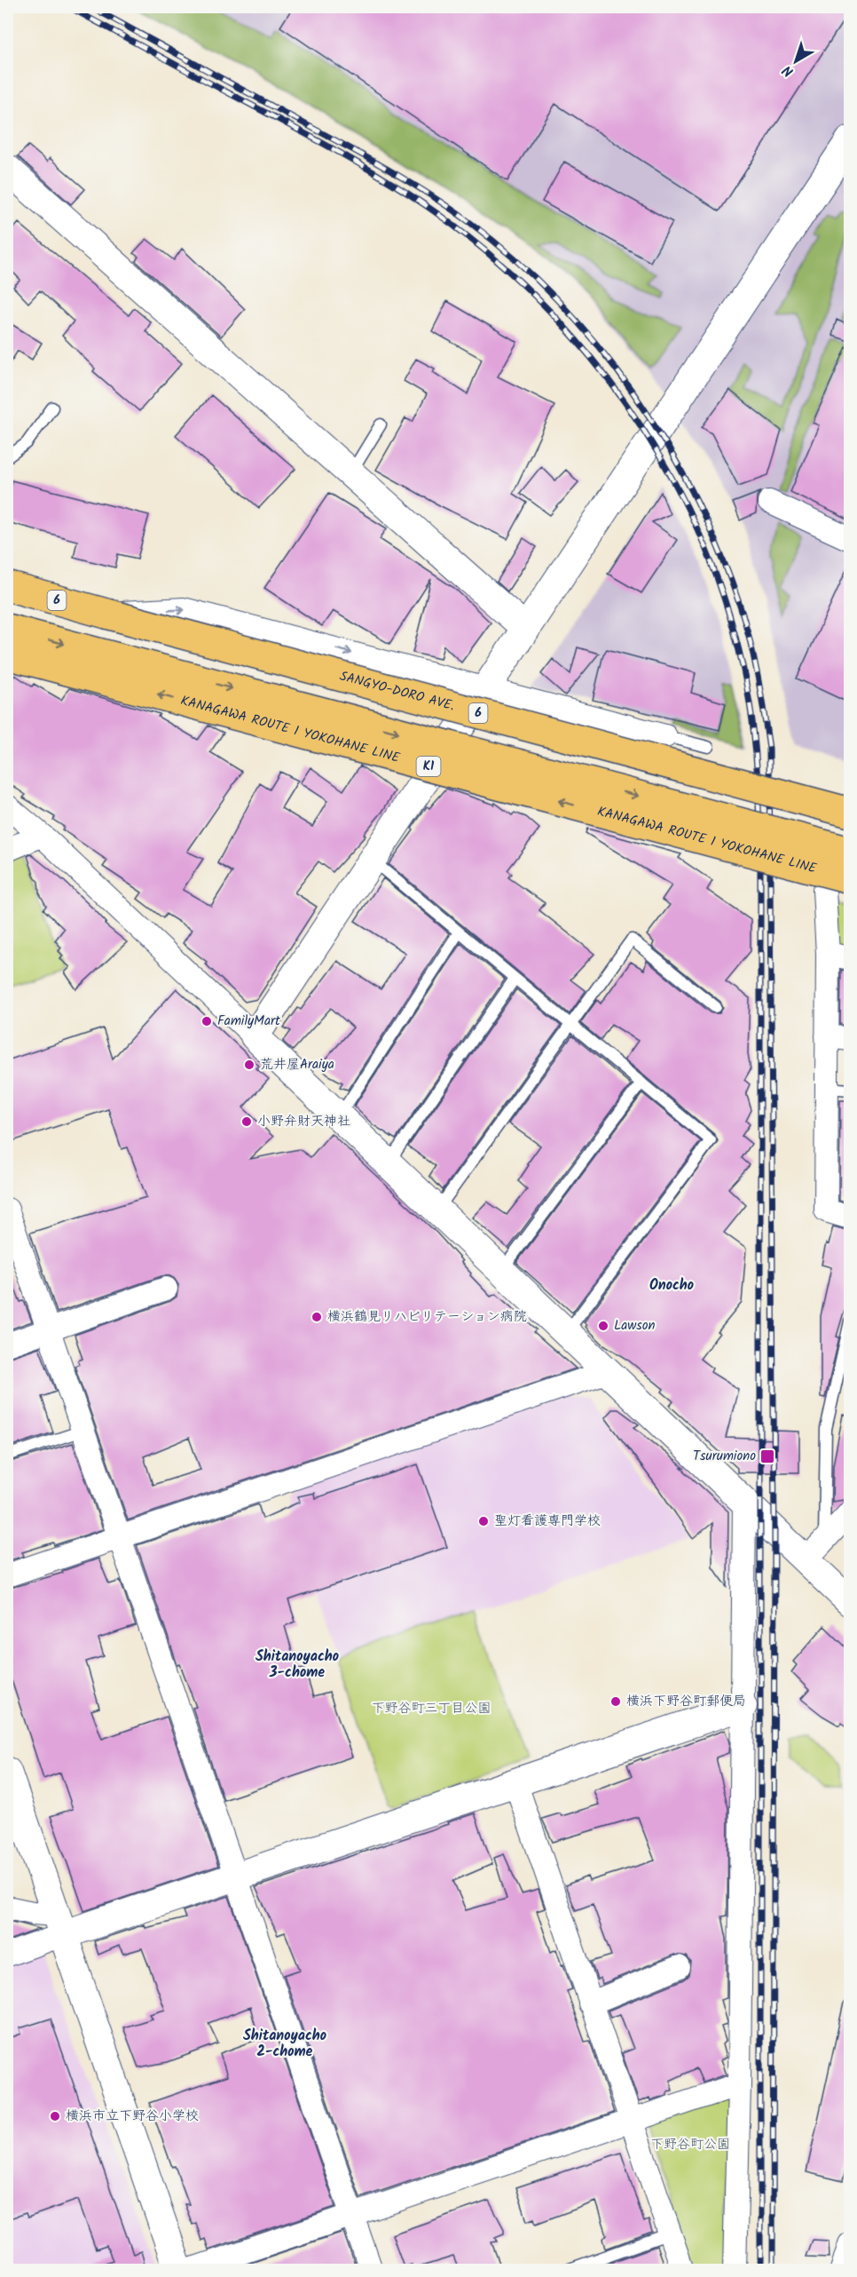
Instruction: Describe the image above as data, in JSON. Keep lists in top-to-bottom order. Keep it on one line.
{"streets":{"main road":["6","SANGYO-DORO AVE.","KANAGAWA ROUTE 1 YOKOHANE LINE","K1"]},"districts":["Onocho","Shitanoyacho 3-chome","Shitanoyacho 2-chome"],"parks":["下野谷町三丁目公園","下野谷町公園"],"places":{"other":["FamilyMart","荒井屋Araiya","小野弁財天神社","横浜鶴見リハビリテーション病院","Lawson","聖灯看護専門学校","横浜下野谷町郵便局","横浜市立下野谷小学校"],"transit":["Tsurumiono"]},"north":"bottom left"}
